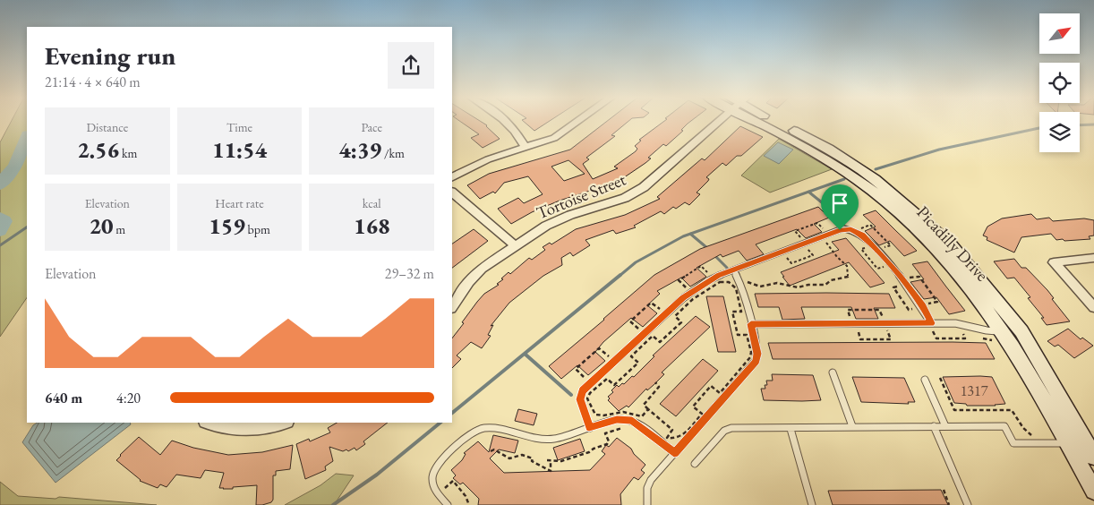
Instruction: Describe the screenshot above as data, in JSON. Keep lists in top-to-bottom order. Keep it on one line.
{"streets":{"street":["Tortoise Street","Picadilly Drive"]},"house_numbers":["1317"],"north":"top right","page":{"heading":["Evening run","21:14 · 4 × 640 m"],"stats":[["Distance","2.56 km"],["Time","11:54"],["Pace","4:39 /km"],["Elevation","20 m"],["Heart rate","159 bpm"],["kcal","168"]],"chart":["Elevation","29–32 m"],"list":[{"name":"640 m","note":"4:20"}]}}
